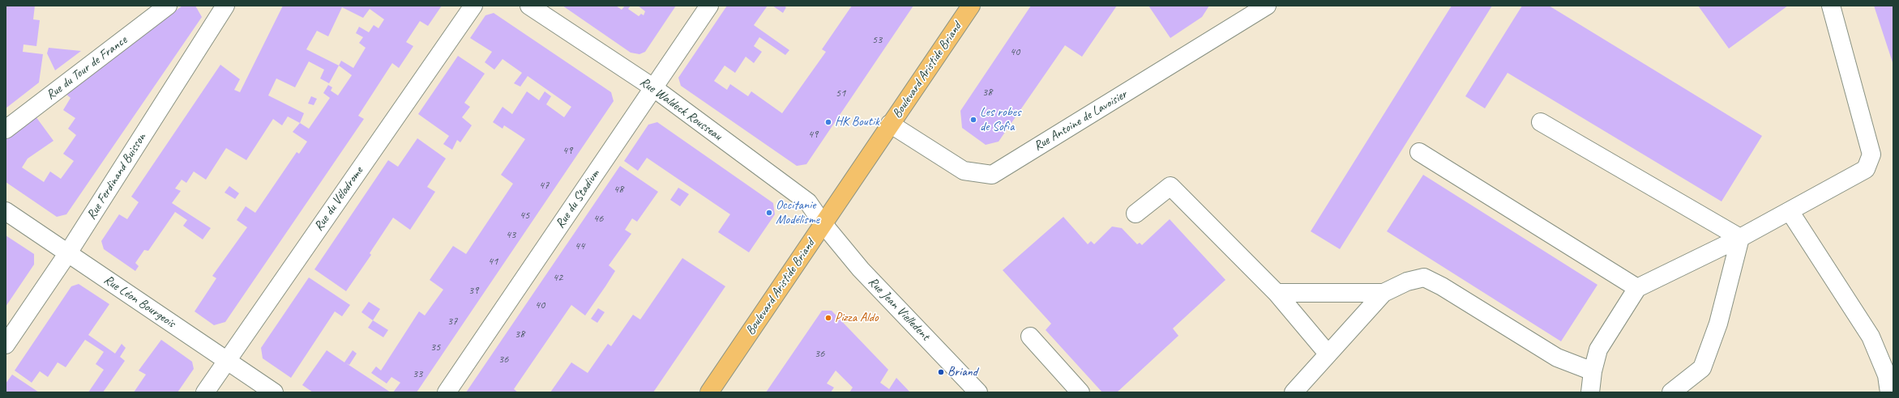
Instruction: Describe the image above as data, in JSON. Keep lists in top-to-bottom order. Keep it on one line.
{"streets":{"main road":["Boulevard Aristide Briand"],"street":["Rue du Tour de France","Rue Waldeck Rousseau","Rue Antoine de Lavoisier","Rue Ferdinand Buisson","Rue du Vélodrome","Rue du Stadium","Rue Léon Bourgeois","Rue Jean Vielledent"]},"crossings":[["Boulevard Aristide Briand","Rue Waldeck Rousseau"],["Boulevard Aristide Briand","Rue Antoine de Lavoisier"],["Boulevard Aristide Briand","Rue Jean Vielledent"],["Rue Waldeck Rousseau","Rue du Stadium"],["Rue Waldeck Rousseau","Rue Jean Vielledent"],["Rue Ferdinand Buisson","Rue Léon Bourgeois"],["Rue du Vélodrome","Rue Léon Bourgeois"]],"places":["Les robes de Sofia","HK Boutik","Occitanie Modélisme","Pizza Aldo","Briand"],"house_numbers":["53","40","38","51","49","49","47","48","45","46","43","44","41","42","39","40","37","38","35","36","36","33"]}
